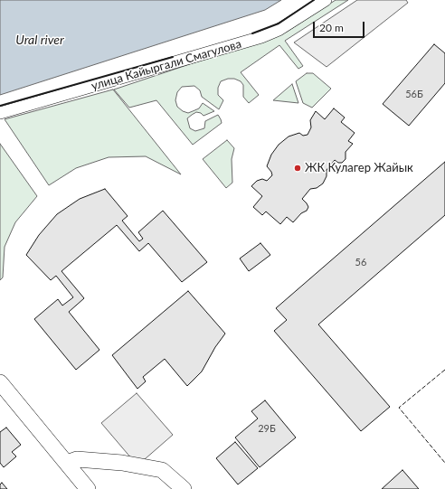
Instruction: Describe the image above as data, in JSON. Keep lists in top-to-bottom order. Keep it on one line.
{"streets":{"street":["улица Кайыргали Смагулова"]},"water":["Ural river"],"places":["ЖК Кулагер Жайык"],"house_numbers":["56Б","56","29Б"],"scale_bar":"20 m"}
